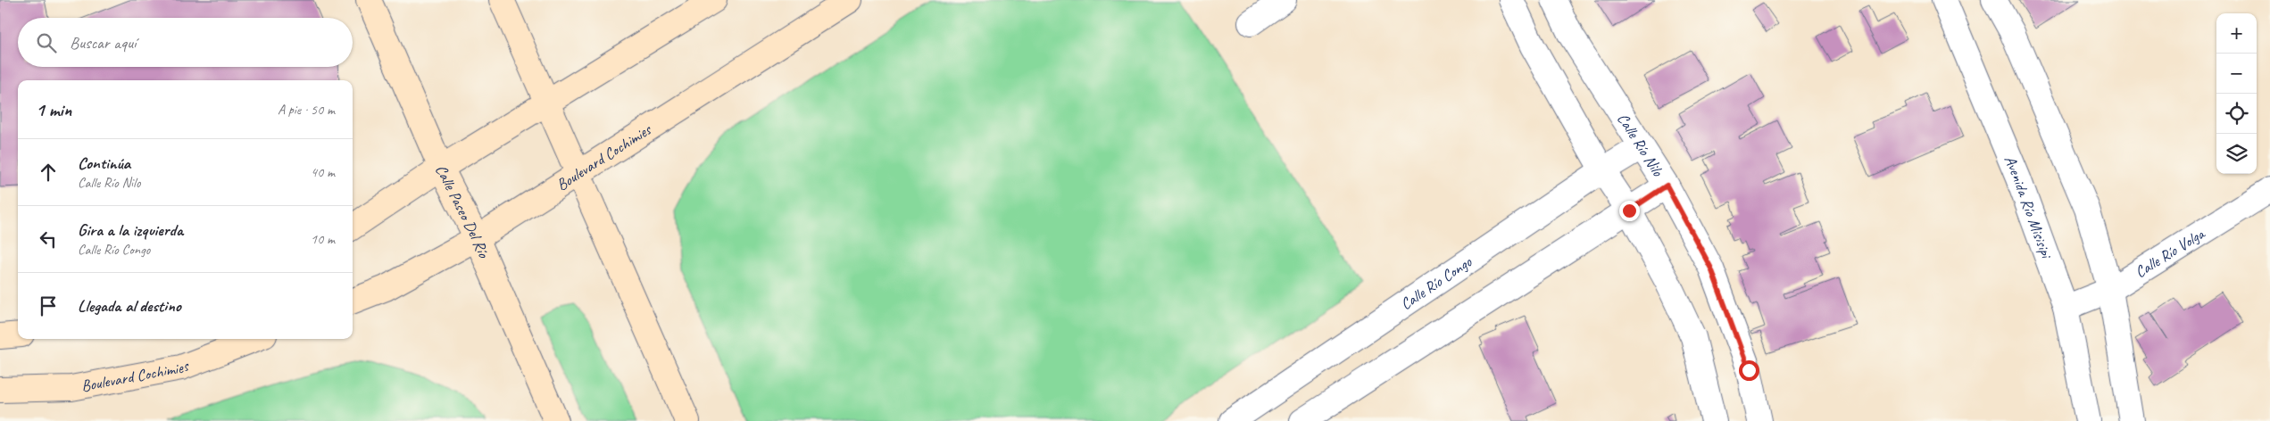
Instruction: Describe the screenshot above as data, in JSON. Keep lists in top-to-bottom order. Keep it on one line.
{"streets":{"main road":["Boulevard Cochimies","Calle Paseo Del Río"],"street":["Calle Río Nilo","Avenida Río Misisipi","Calle Río Volga","Calle Río Congo"]},"crossings":[["Calle Río Nilo","Calle Río Congo"],["Boulevard Cochimies","Calle Paseo Del Río"],["Avenida Río Misisipi","Calle Río Volga"]],"page":{"map_buttons":["+","−"],"search":"Buscar aquí","heading":["1 min","A pie · 50 m"],"list":[["Continúa","Calle Río Nilo","40 m"],["Gira a la izquierda","Calle Río Congo","10 m"],"Llegada al destino"]}}
